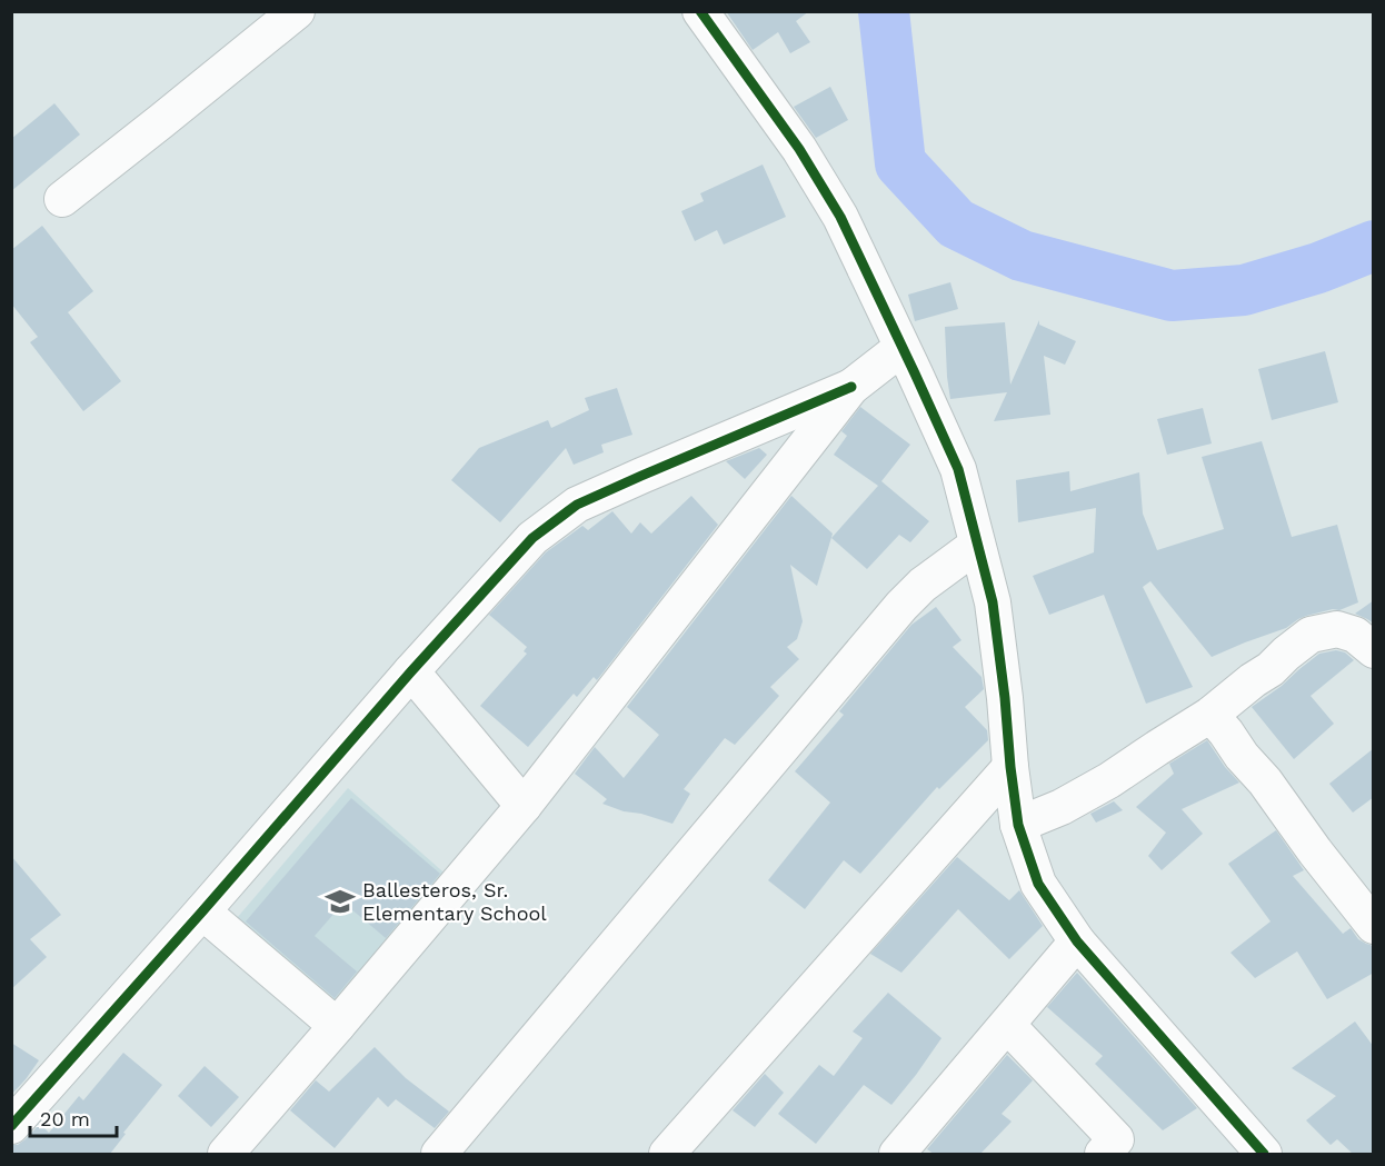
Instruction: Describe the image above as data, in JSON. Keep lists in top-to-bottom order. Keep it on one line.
{"places":{"school or university":["Ballesteros, Sr. Elementary School"]},"scale_bar":"20 m"}
